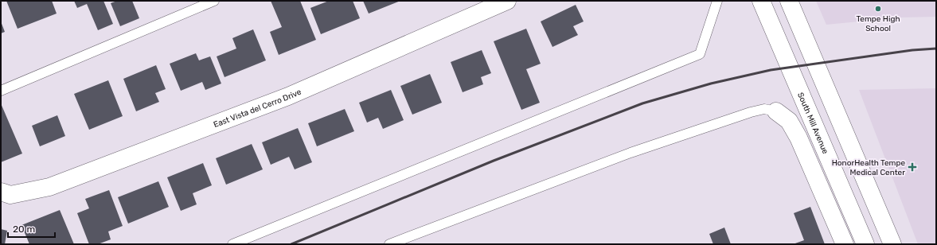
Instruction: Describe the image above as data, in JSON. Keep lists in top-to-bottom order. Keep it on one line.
{"streets":{"street":["East Vista del Cerro Drive","South Mill Avenue"]},"places":{"other":["Tempe High School"],"health":["HonorHealth Tempe Medical Center"]},"scale_bar":"20 m"}
